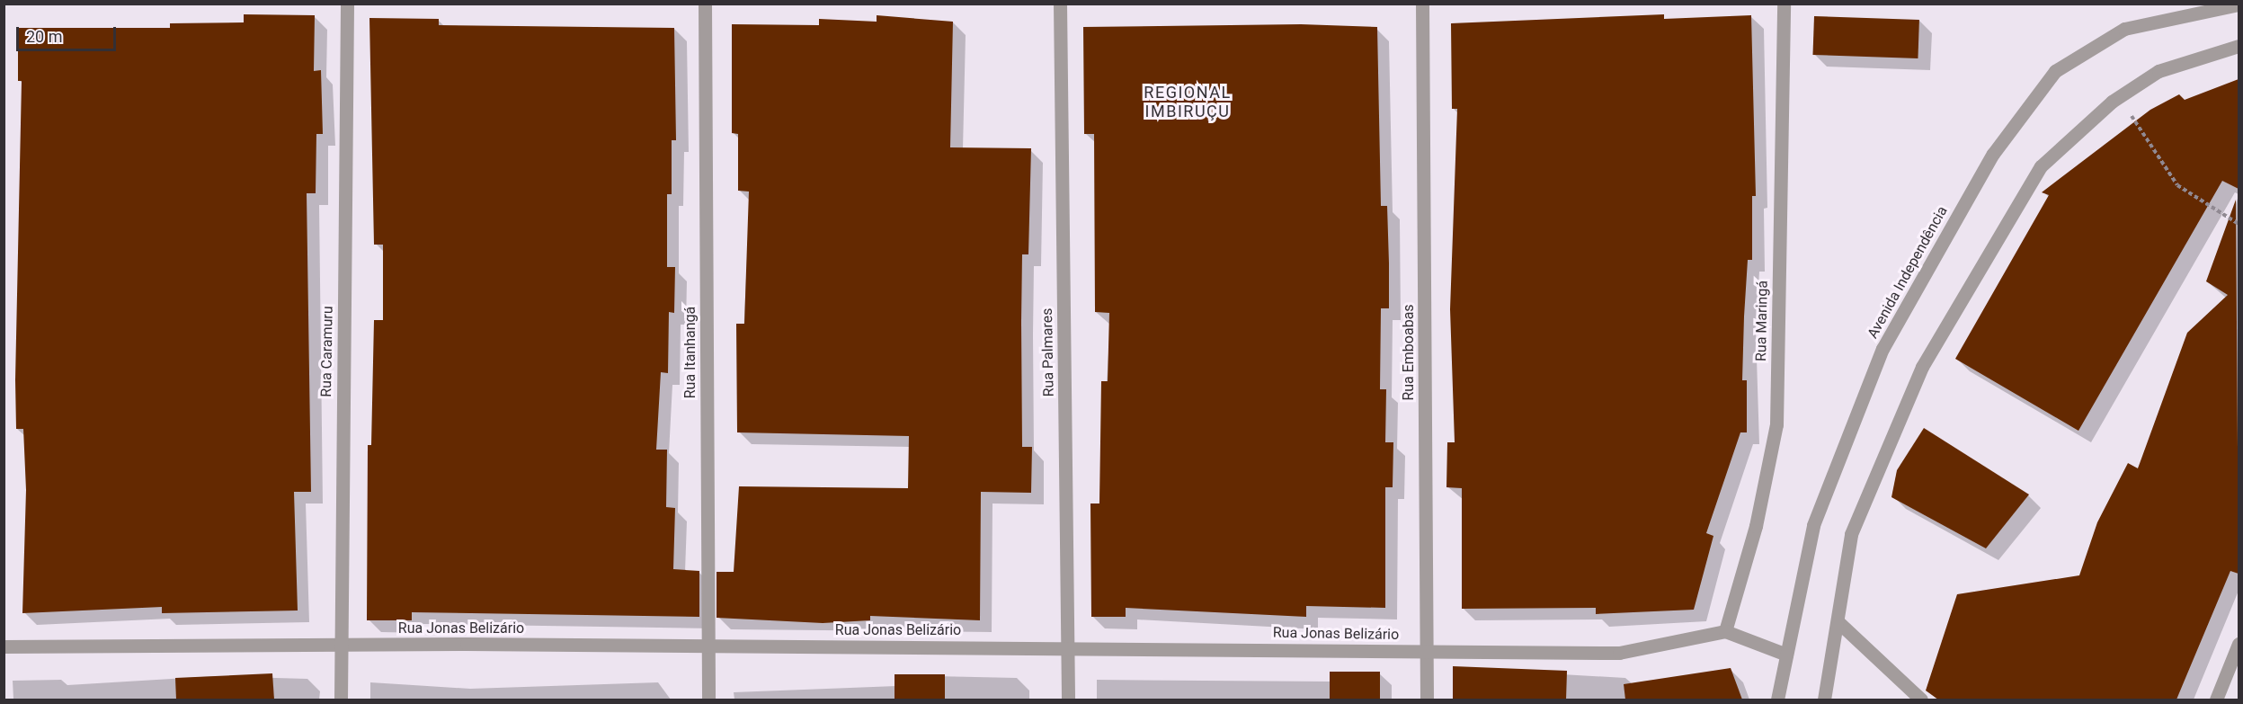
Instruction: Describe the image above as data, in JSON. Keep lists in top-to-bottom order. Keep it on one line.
{"streets":{"street":["Avenida Independência","Rua Maringá","Rua Caramuru","Rua Itanhangá","Rua Palmares","Rua Emboabas","Rua Jonas Belizário"]},"crossings":[["Rua Maringá","Rua Jonas Belizário"],["Rua Caramuru","Rua Jonas Belizário"],["Rua Itanhangá","Rua Jonas Belizário"],["Rua Palmares","Rua Jonas Belizário"],["Rua Emboabas","Rua Jonas Belizário"]],"districts":["REGIONAL IMBIRUÇU"],"scale_bar":"20 m"}
